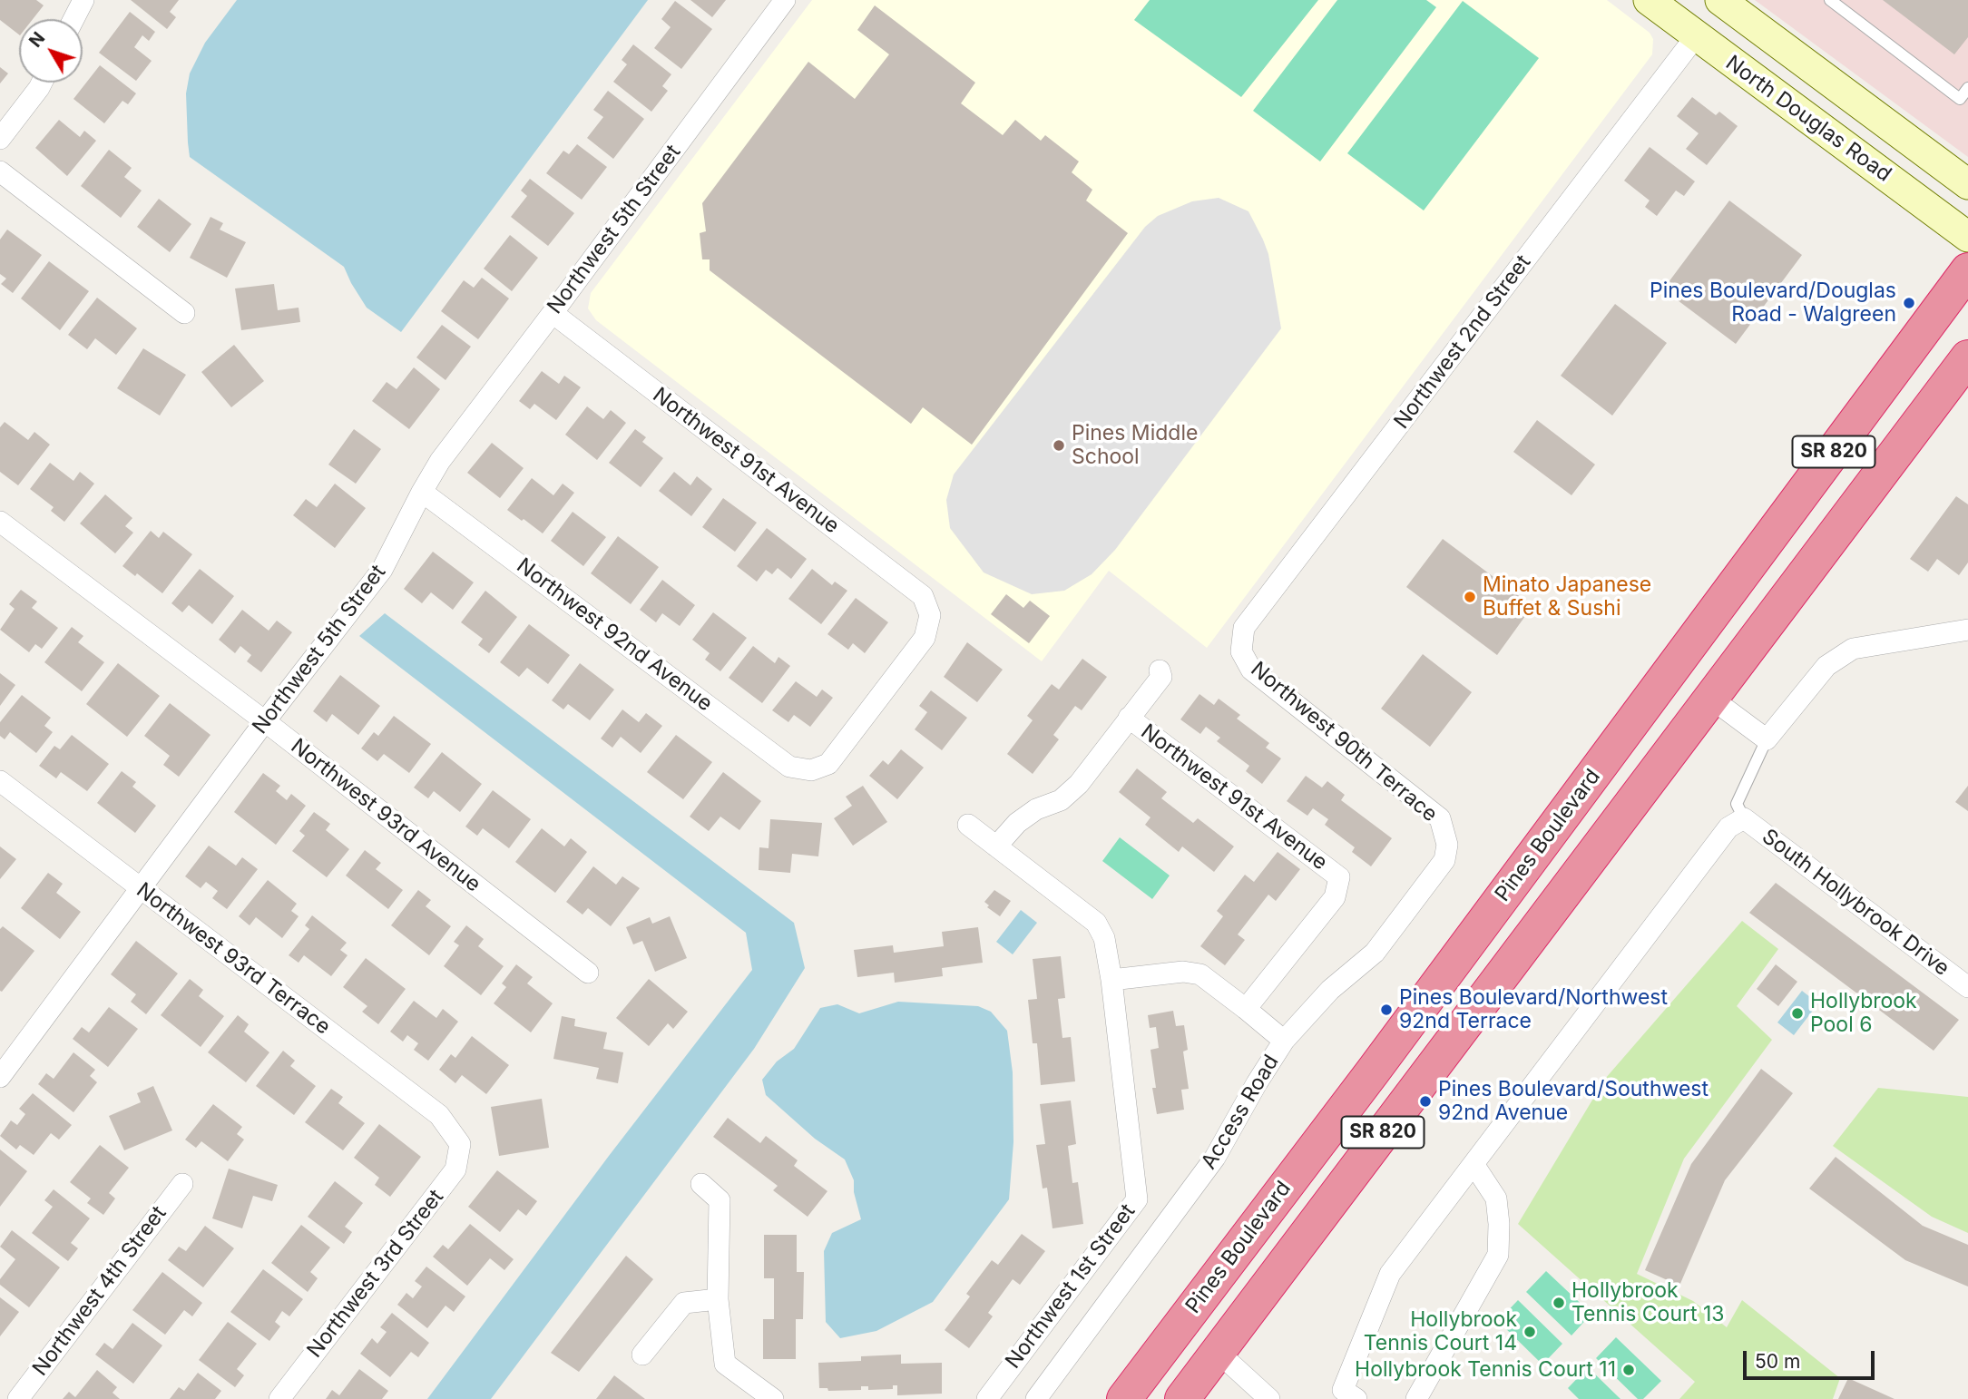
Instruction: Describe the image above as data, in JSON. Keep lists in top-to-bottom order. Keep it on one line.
{"streets":{"highway":["SR 820","Pines Boulevard"],"main road":["North Douglas Road"],"street":["Northwest 5th Street","Northwest 2nd Street","Northwest 91st Avenue","Northwest 92nd Avenue","Northwest 90th Terrace","Northwest 93rd Avenue","South Hollybrook Drive","Northwest 93rd Terrace","Access Road","Northwest 3rd Street","Northwest 1st Street","Northwest 4th Street"]},"crossings":[["North Douglas Road","Northwest 2nd Street"],["Northwest 5th Street","Northwest 91st Avenue"],["Northwest 5th Street","Northwest 92nd Avenue"],["Northwest 5th Street","Northwest 93rd Avenue"],["Northwest 5th Street","Northwest 93rd Terrace"],["Northwest 2nd Street","Northwest 90th Terrace"],["Northwest 91st Avenue","Northwest 92nd Avenue"],["Northwest 90th Terrace","Access Road"],["Northwest 93rd Terrace","Northwest 3rd Street"]],"places":["Pines Boulevard/Douglas Road - Walgreen","Pines Middle School","Minato Japanese Buffet & Sushi","Pines Boulevard/Northwest 92nd Terrace","Hollybrook Pool 6","Pines Boulevard/Southwest 92nd Avenue","Hollybrook Tennis Court 13","Hollybrook Tennis Court 14","Hollybrook Tennis Court 11"],"scale_bar":"50 m","north":"top left"}
